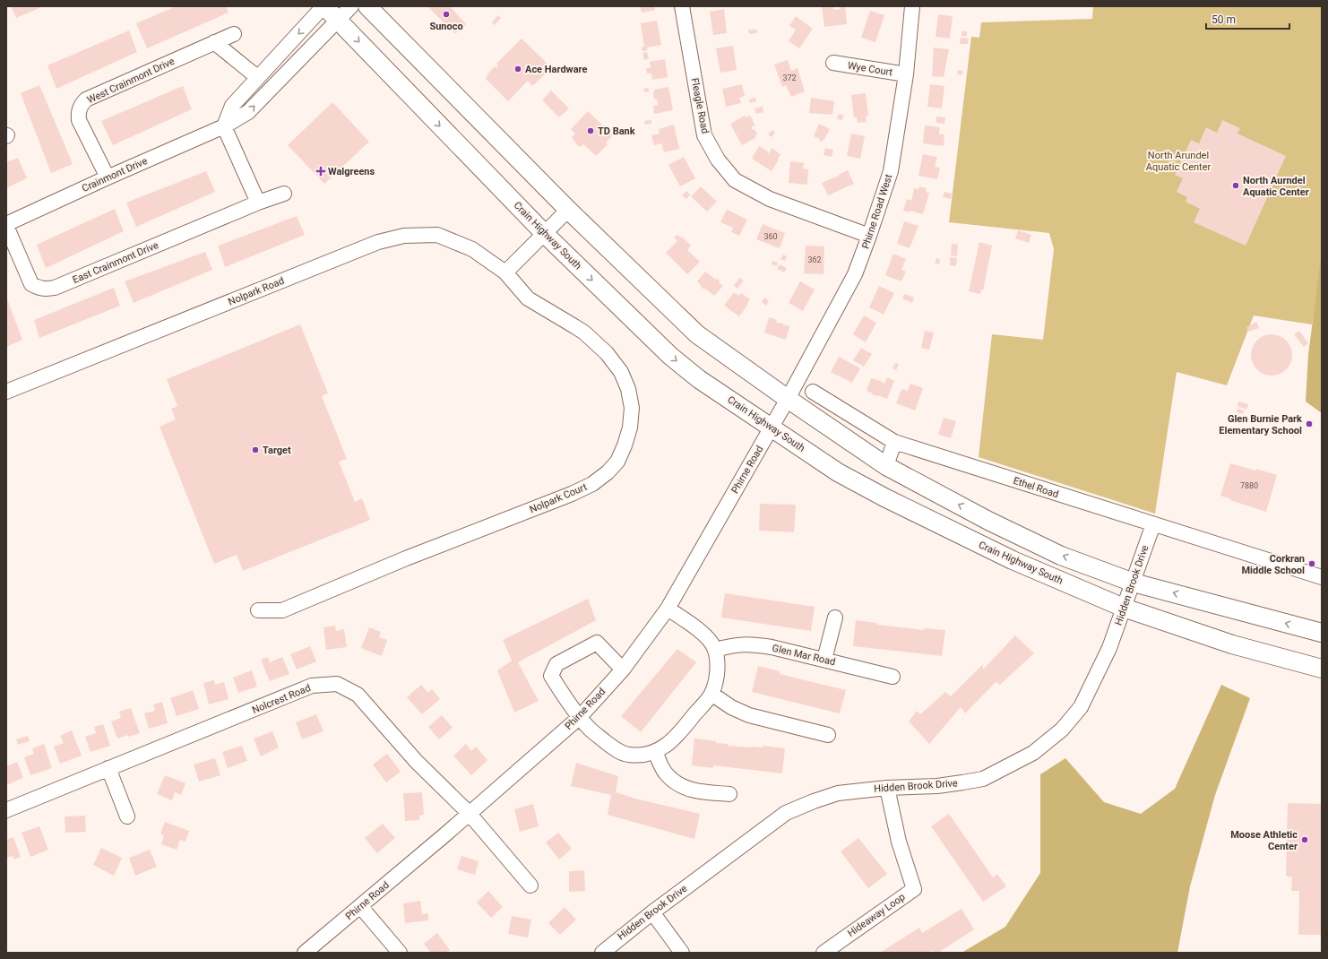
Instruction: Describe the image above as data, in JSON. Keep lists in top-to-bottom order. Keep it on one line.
{"streets":{"main road":["Crain Highway South"],"street":["Wye Court","West Crainmont Drive","Fleagle Road","Crainmont Drive","Phirne Road West","East Crainmont Drive","Nolpark Road","Phirne Road","Ethel Road","Nolpark Court","Hidden Brook Drive","Glen Mar Road","Nolcrest Road","Hideaway Loop"]},"crossings":[["Wye Court","Phirne Road West"],["West Crainmont Drive","Crainmont Drive"],["Fleagle Road","Phirne Road West"],["Crainmont Drive","Crain Highway South"],["Crainmont Drive","East Crainmont Drive"],["Phirne Road West","Phirne Road"],["Crain Highway South","Phirne Road"],["Crain Highway South","Hidden Brook Drive"],["Nolpark Road","Nolpark Court"],["Phirne Road","Nolcrest Road"],["Ethel Road","Hidden Brook Drive"],["Hidden Brook Drive","Hideaway Loop"]],"parks":["North Arundel Aquatic Center"],"places":{"other":["Sunoco","Ace Hardware","TD Bank","North Aurndel Aquatic Center","Glen Burnie Park Elementary School","Target","Corkran Middle School","Moose Athletic Center"],"health":["Walgreens"]},"house_numbers":["372","360","362","7880"],"scale_bar":"50 m"}
